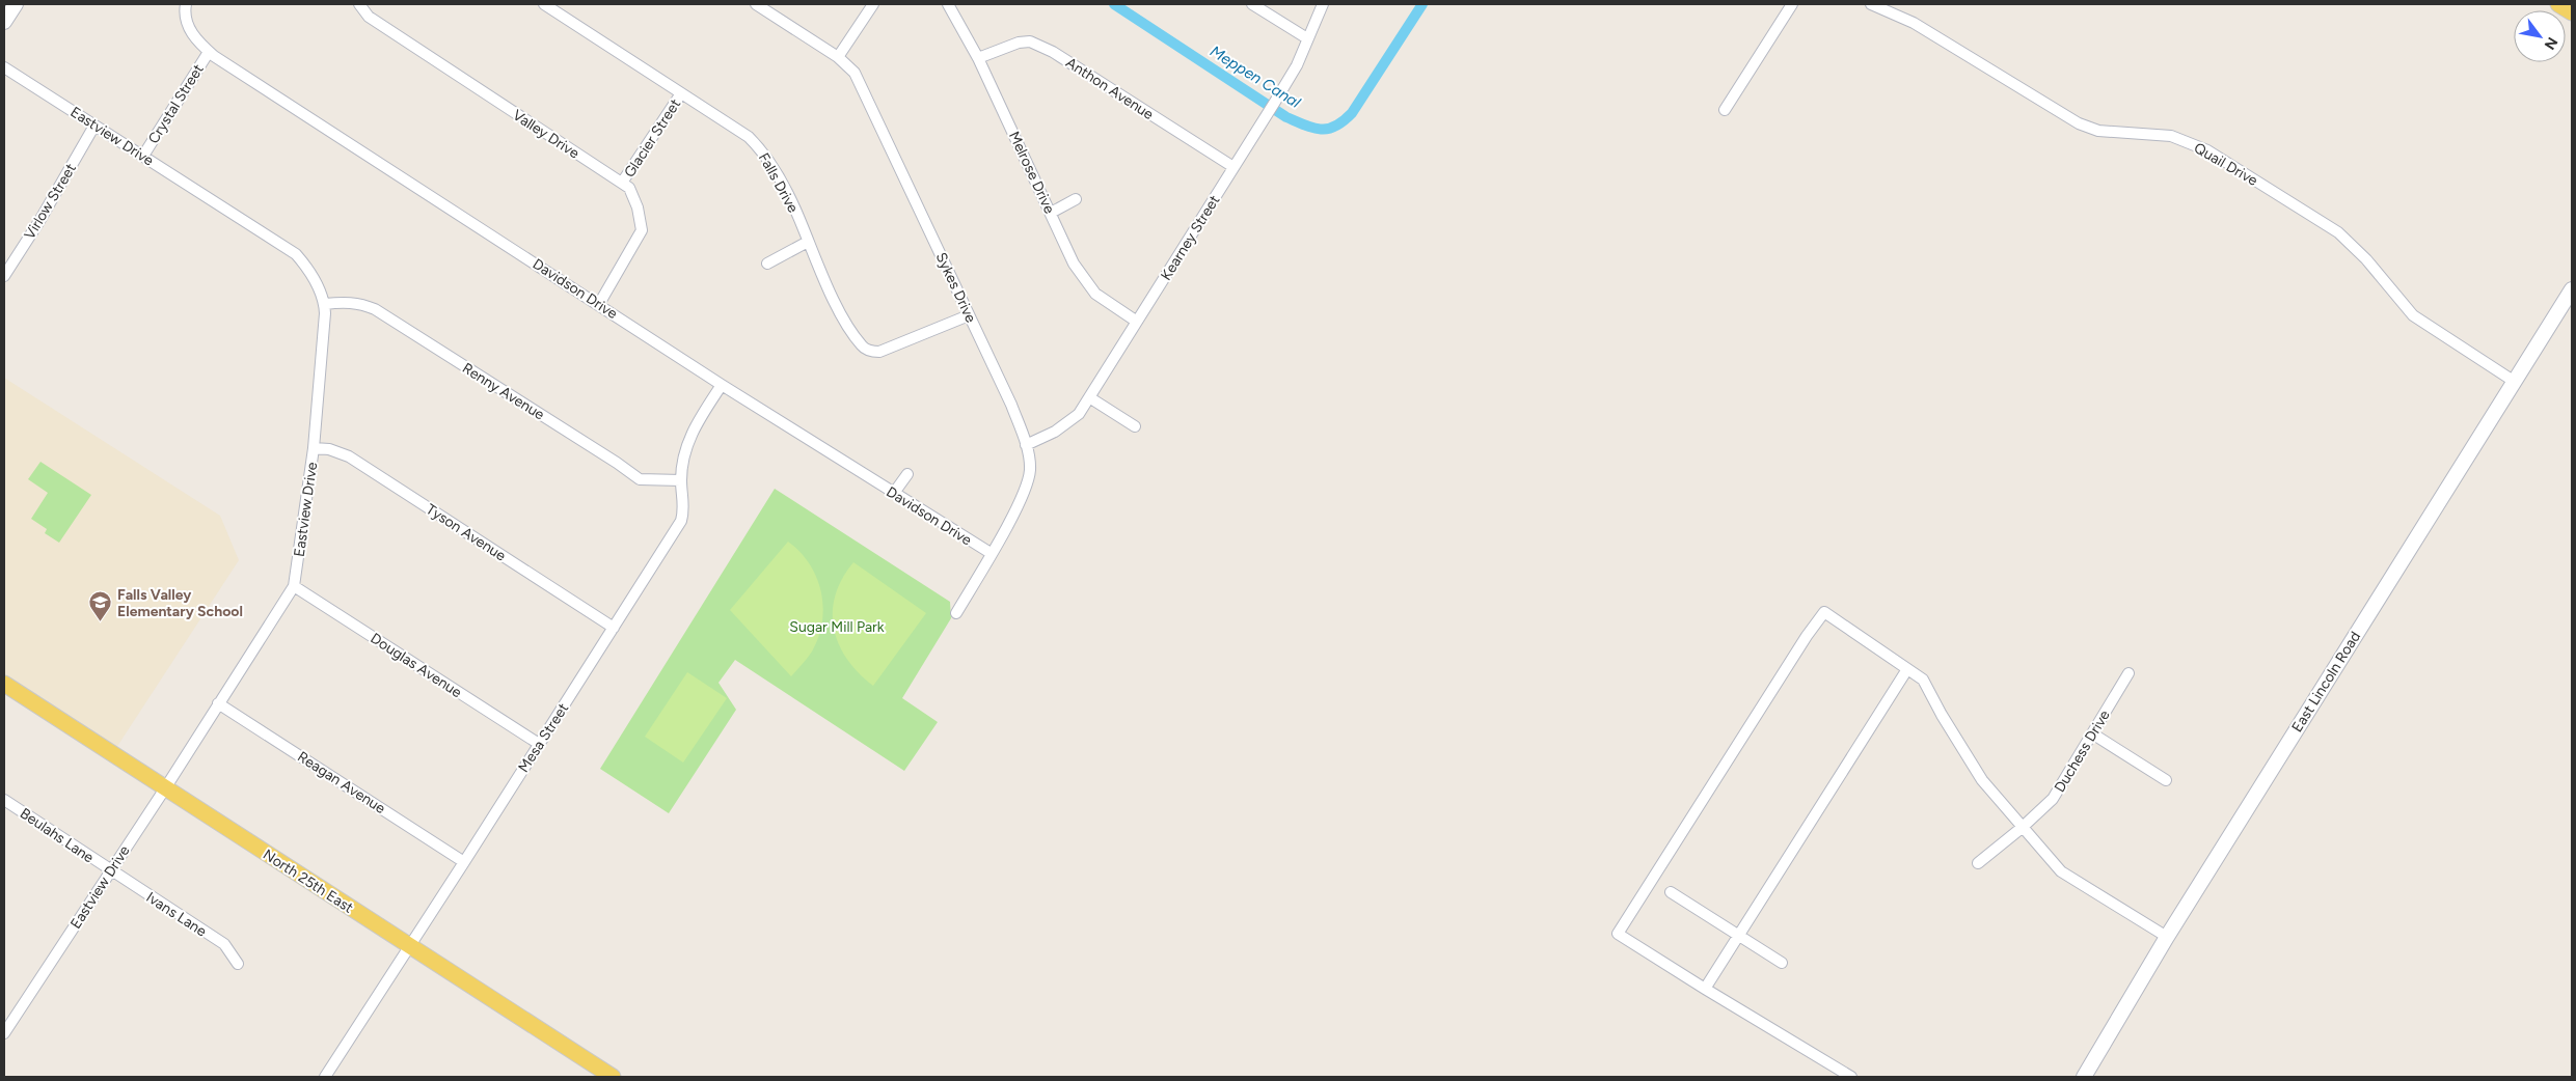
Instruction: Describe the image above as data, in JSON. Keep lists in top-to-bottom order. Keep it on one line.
{"streets":{"main road":["East Lincoln Road","North 25th East"],"street":["Anthon Avenue","Crystal Street","Valley Drive","Eastview Drive","Glacier Street","Quail Drive","Melrose Drive","Falls Drive","Virlow Street","Kearney Street","Sykes Drive","Davidson Drive","Renny Avenue","Tyson Avenue","Douglas Avenue","Mesa Street","Duchess Drive","Reagan Avenue","Beulahs Lane","Ivans Lane"]},"crossings":[["Anthon Avenue","Melrose Drive"],["Anthon Avenue","Kearney Street"],["Crystal Street","Eastview Drive"],["Crystal Street","Davidson Drive"],["Valley Drive","Glacier Street"],["Valley Drive","Davidson Drive"],["Eastview Drive","Virlow Street"],["Eastview Drive","Renny Avenue"],["Eastview Drive","Tyson Avenue"],["Eastview Drive","Douglas Avenue"],["Eastview Drive","Reagan Avenue"],["Eastview Drive","Beulahs Lane"],["Eastview Drive","North 25th East"],["Eastview Drive","Ivans Lane"],["Glacier Street","Falls Drive"],["Quail Drive","East Lincoln Road"],["Melrose Drive","Kearney Street"],["Falls Drive","Sykes Drive"],["Kearney Street","Sykes Drive"],["Sykes Drive","Davidson Drive"],["Davidson Drive","Mesa Street"],["Renny Avenue","Mesa Street"],["Tyson Avenue","Mesa Street"],["Douglas Avenue","Mesa Street"],["Mesa Street","Reagan Avenue"],["Mesa Street","North 25th East"],["Beulahs Lane","Ivans Lane"]],"water":["Meppen Canal"],"parks":["Sugar Mill Park"],"places":{"school or university":["Falls Valley Elementary School"]},"north":"bottom right"}
